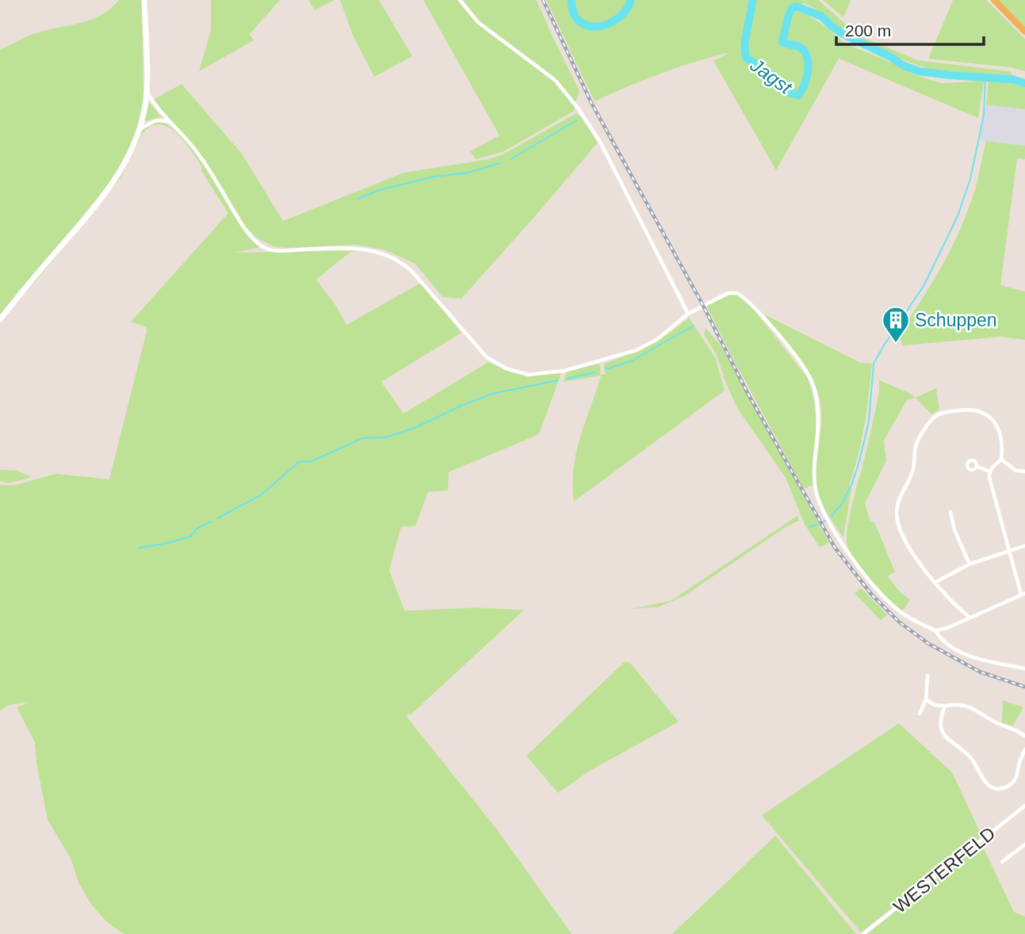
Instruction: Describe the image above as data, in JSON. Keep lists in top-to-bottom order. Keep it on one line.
{"streets":{"street":["WESTERFELD"]},"water":["Jagst"],"places":{"building":["Schuppen"]},"scale_bar":"200 m"}
